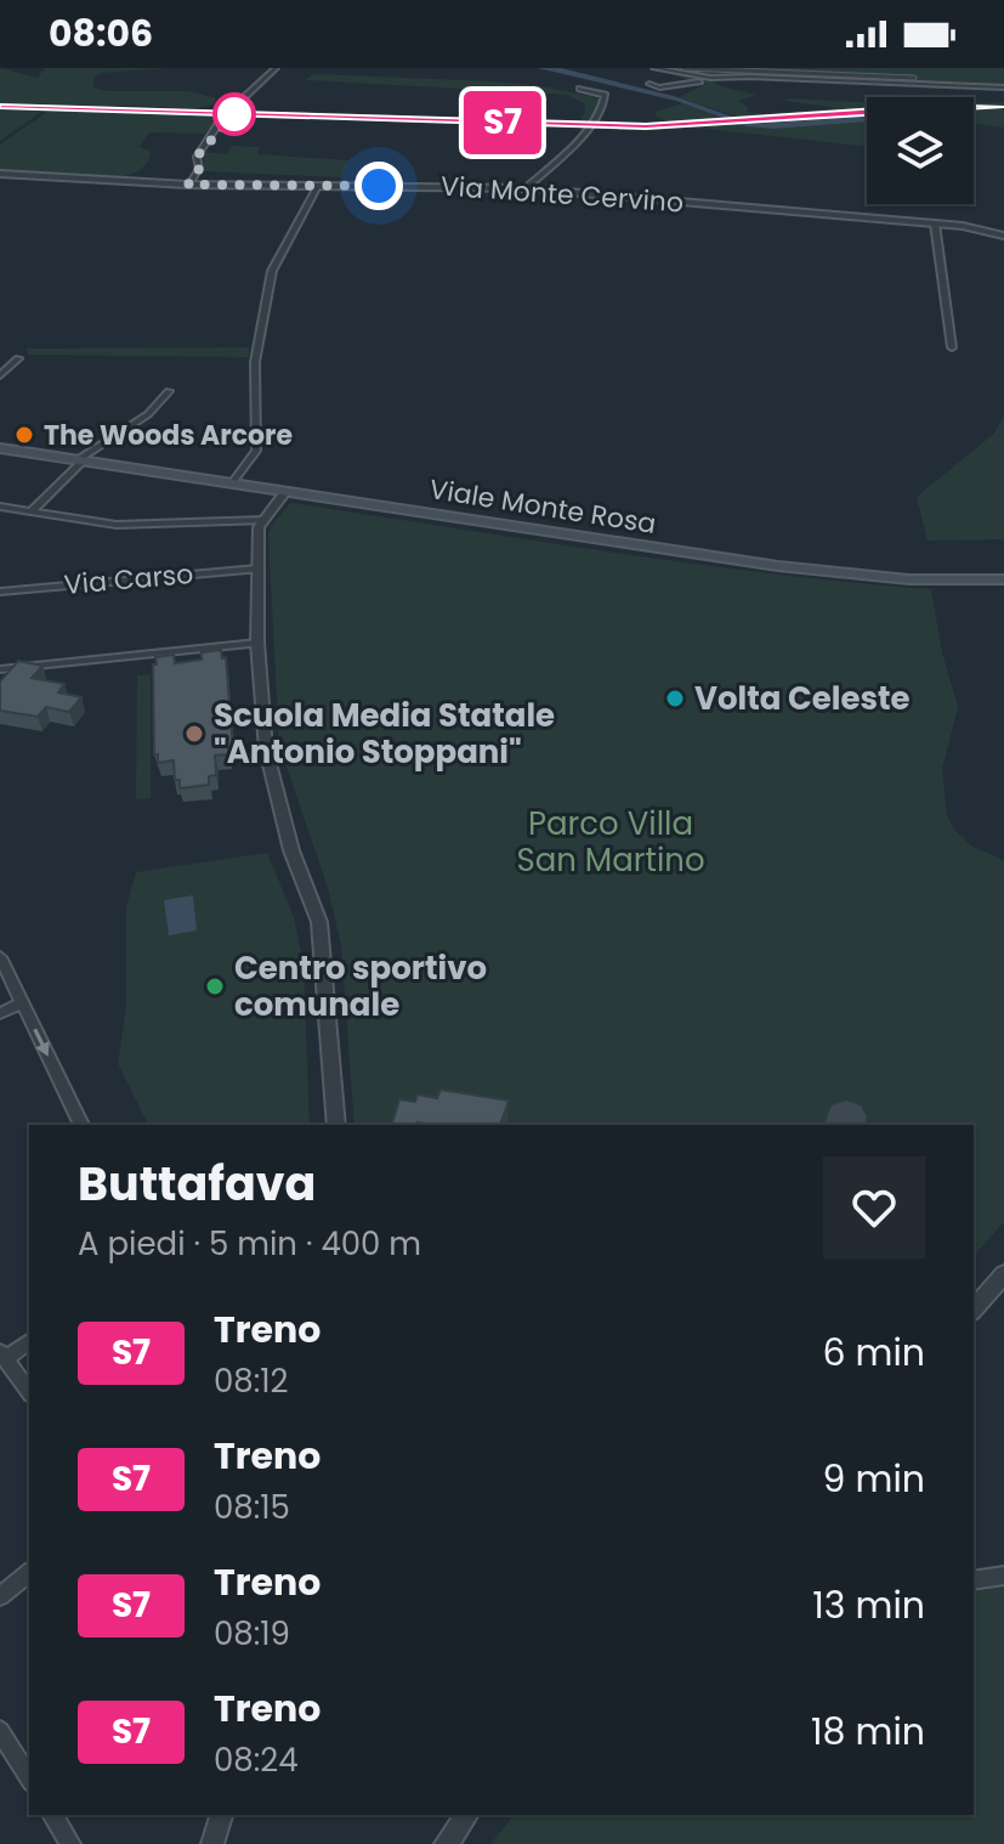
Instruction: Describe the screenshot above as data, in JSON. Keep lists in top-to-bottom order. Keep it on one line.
{"streets":{"main road":["Viale Monte Rosa"],"street":["Via Monte Cervino","Via Carso"]},"parks":["Parco Villa San Martino"],"places":["The Woods Arcore","Volta Celeste","Scuola Media Statale \"Antonio Stoppani\"","Centro sportivo comunale"],"page":{"status":"08:06","on_map":"S7","heading":["Buttafava","A piedi · 5 min · 400 m"],"list":[{"mark":"S7","name":"Treno","note":"08:12","value":"6 min"},{"mark":"S7","name":"Treno","note":"08:15","value":"9 min"},{"mark":"S7","name":"Treno","note":"08:19","value":"13 min"},{"mark":"S7","name":"Treno","note":"08:24","value":"18 min"}]}}
